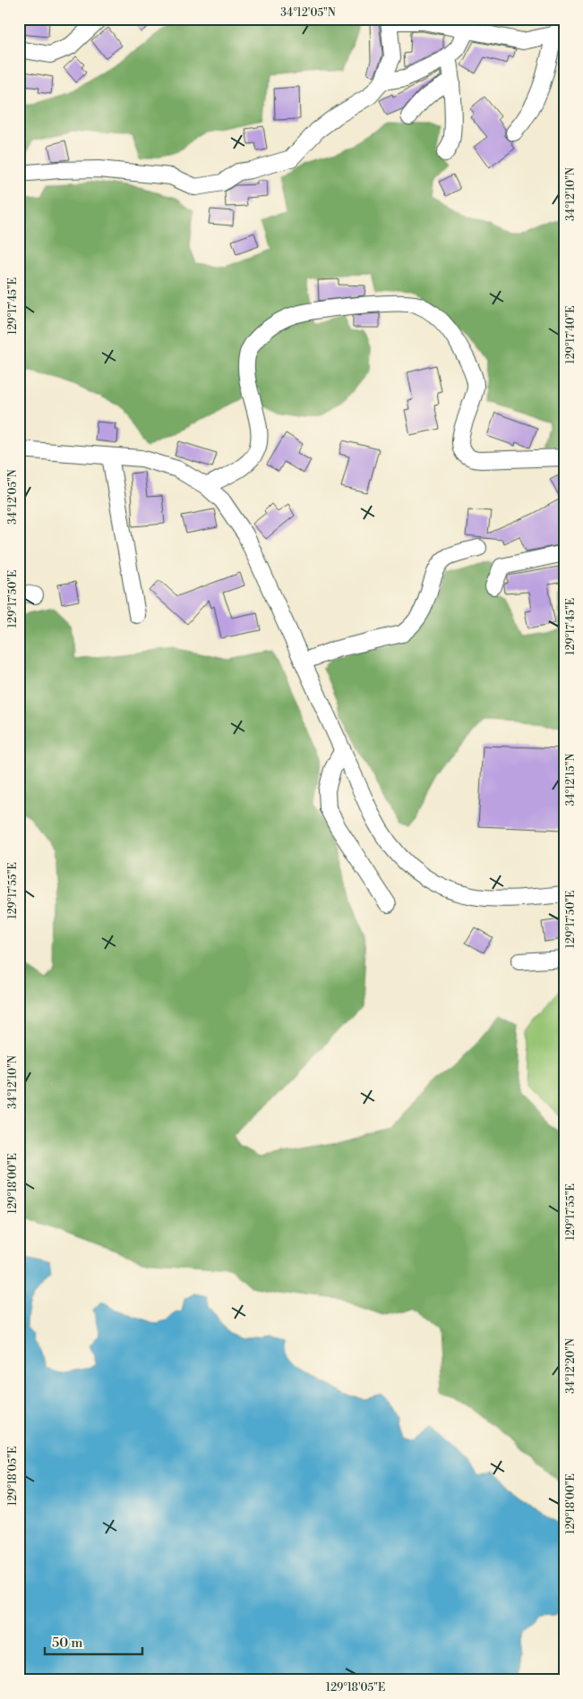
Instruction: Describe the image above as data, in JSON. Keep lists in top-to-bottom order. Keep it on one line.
{"scale_bar":"50 m","coordinates":["34°12'05\"N","34°12'10\"N","129°17'45\"E","129°17'40\"E","129°17'50\"E","34°12'15\"N","129°17'55\"E","129°18'00\"E","34°12'20\"N","129°18'05\"E"]}
